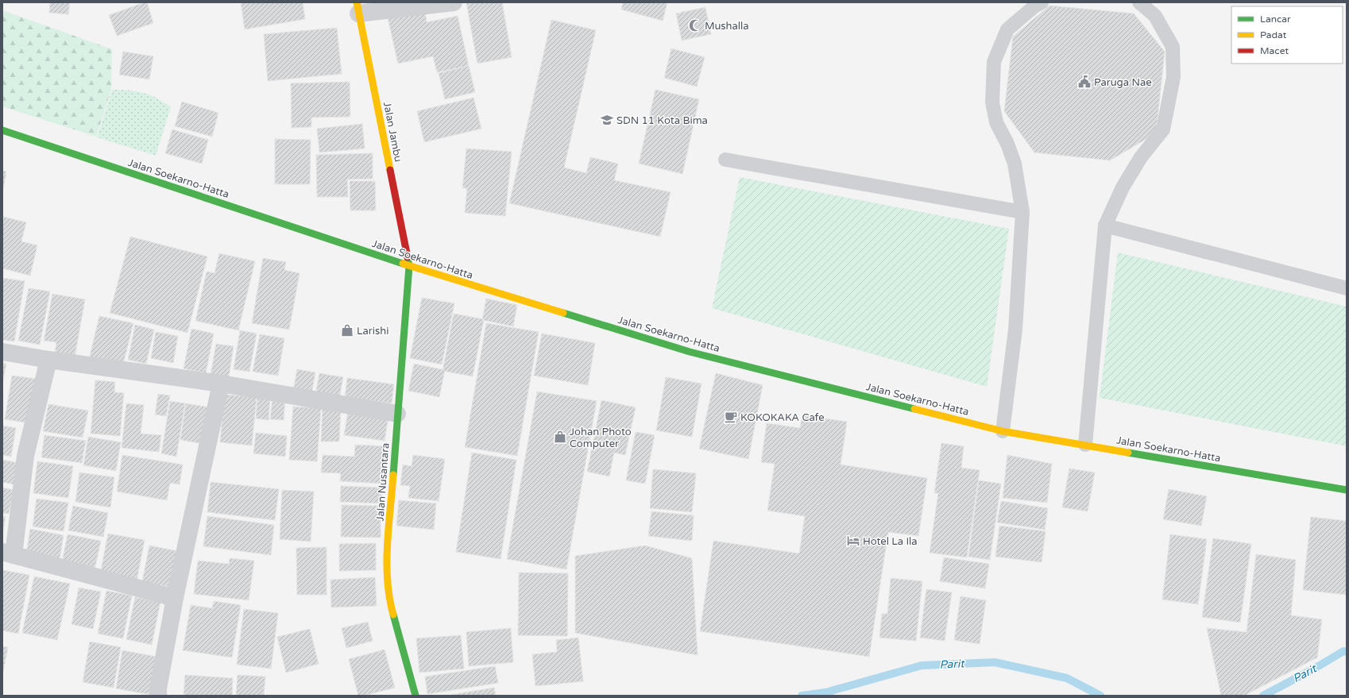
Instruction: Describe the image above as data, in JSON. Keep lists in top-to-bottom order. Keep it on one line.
{"streets":{"main road":["Jalan Jambu","Jalan Soekarno-Hatta","Jalan Nusantara"]},"crossings":[["Jalan Jambu","Jalan Soekarno-Hatta"],["Jalan Jambu","Jalan Nusantara"],["Jalan Soekarno-Hatta","Jalan Nusantara"]],"water":["Parit"],"places":{"mosque":["Mushalla"],"public building":["Paruga Nae"],"school or university":["SDN 11 Kota Bima"],"shop":["Larishi","Johan Photo Computer"],"cafe":["KOKOKAKA Cafe"],"hotel":["Hotel La Ila"]},"legend":["Lancar","Padat","Macet"]}
